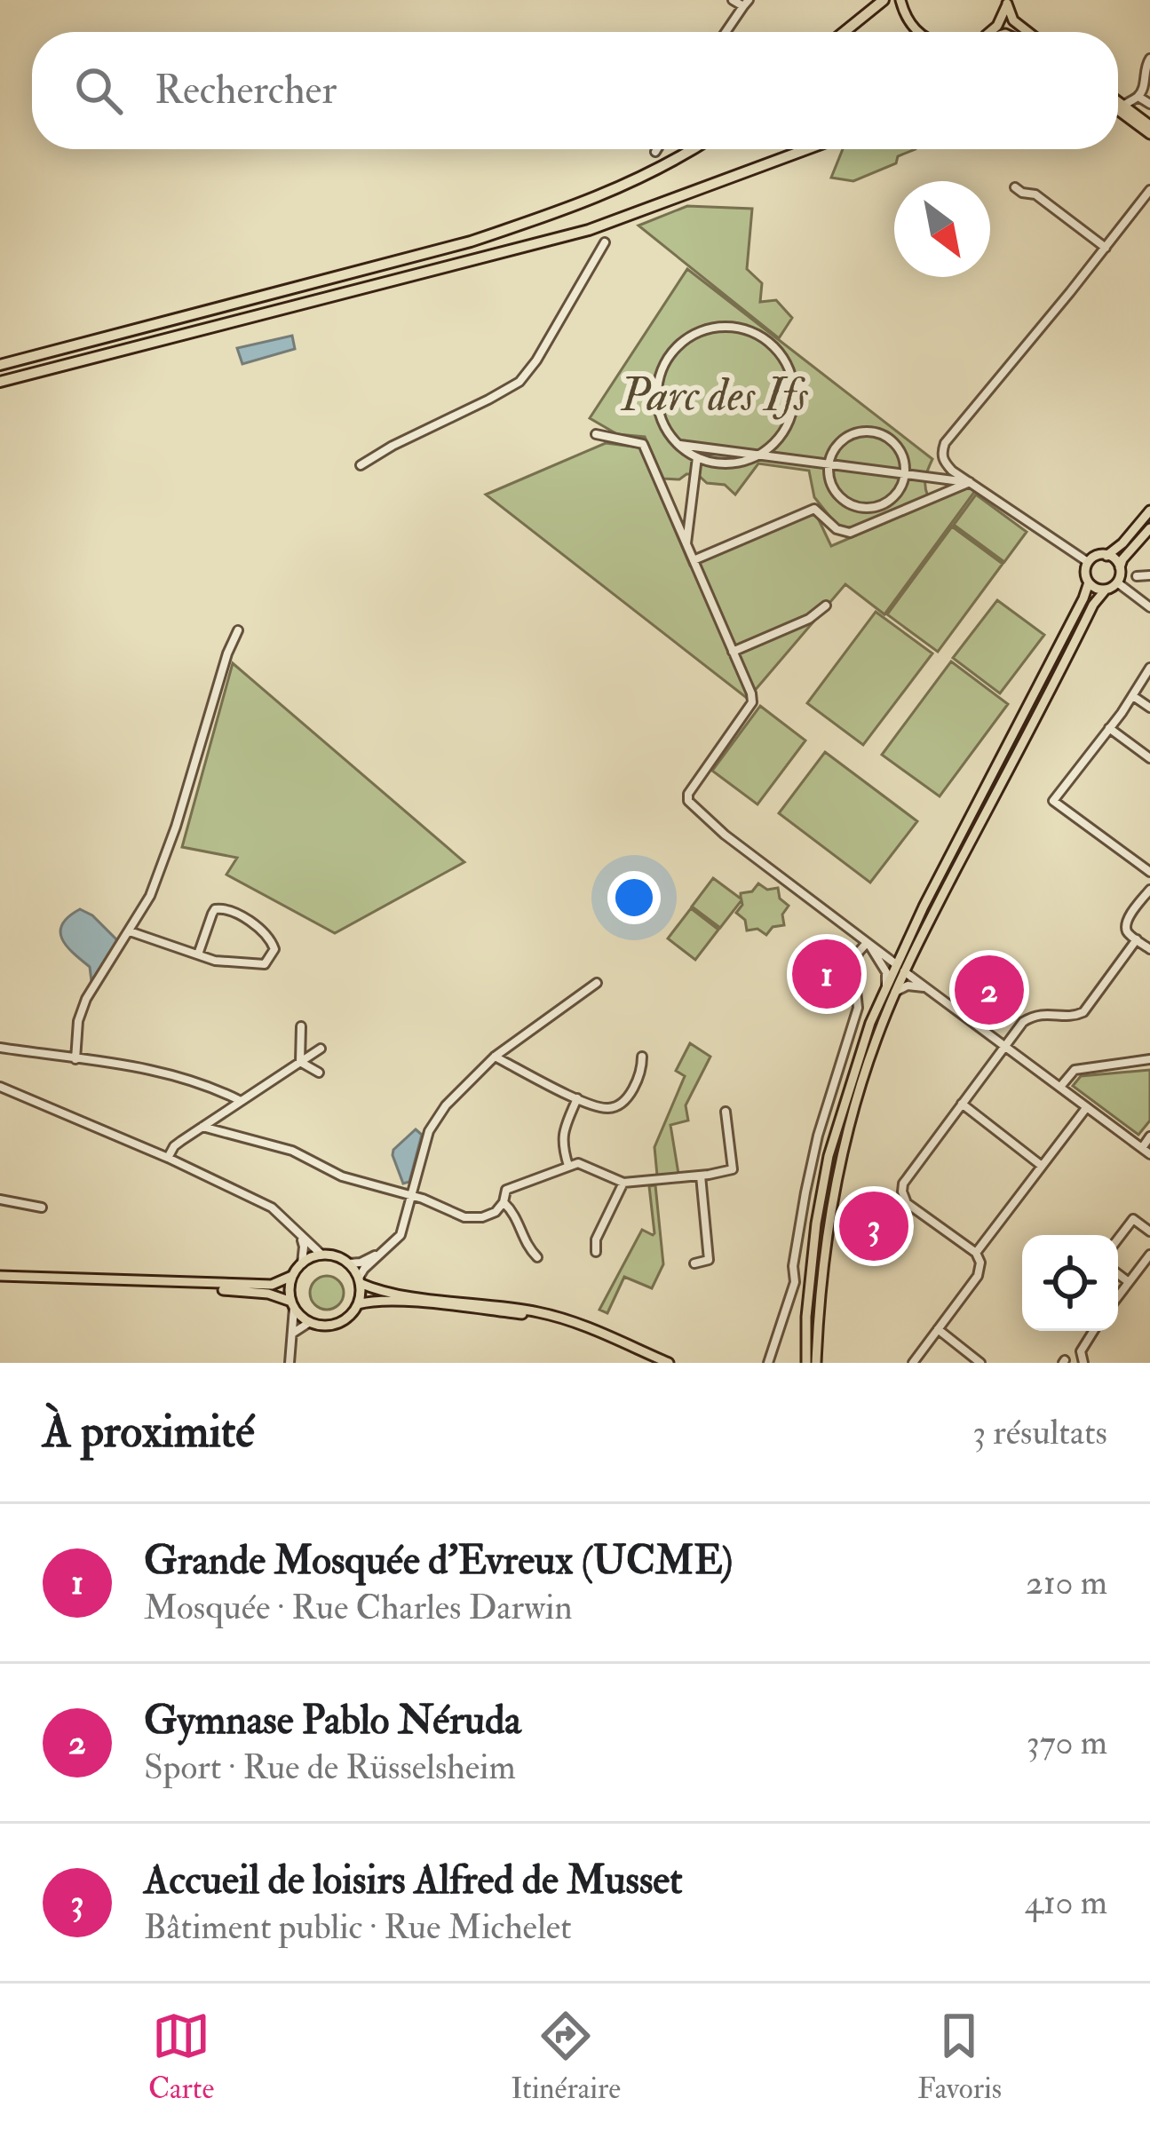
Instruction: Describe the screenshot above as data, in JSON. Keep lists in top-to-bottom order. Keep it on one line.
{"parks":["Parc des Ifs"],"north":"bottom right","page":{"search":"Rechercher","pins":["1","2","3"],"heading":["À proximité","3 résultats"],"list":[{"mark":"1","name":"Grande Mosquée d'Evreux (UCME)","note":"Mosquée · Rue Charles Darwin","value":"210 m"},{"mark":"2","name":"Gymnase Pablo Néruda","note":"Sport · Rue de Rüsselsheim","value":"370 m"},{"mark":"3","name":"Accueil de loisirs Alfred de Musset","note":"Bâtiment public · Rue Michelet","value":"410 m"}],"nav":["Carte","Itinéraire","Favoris"]}}
